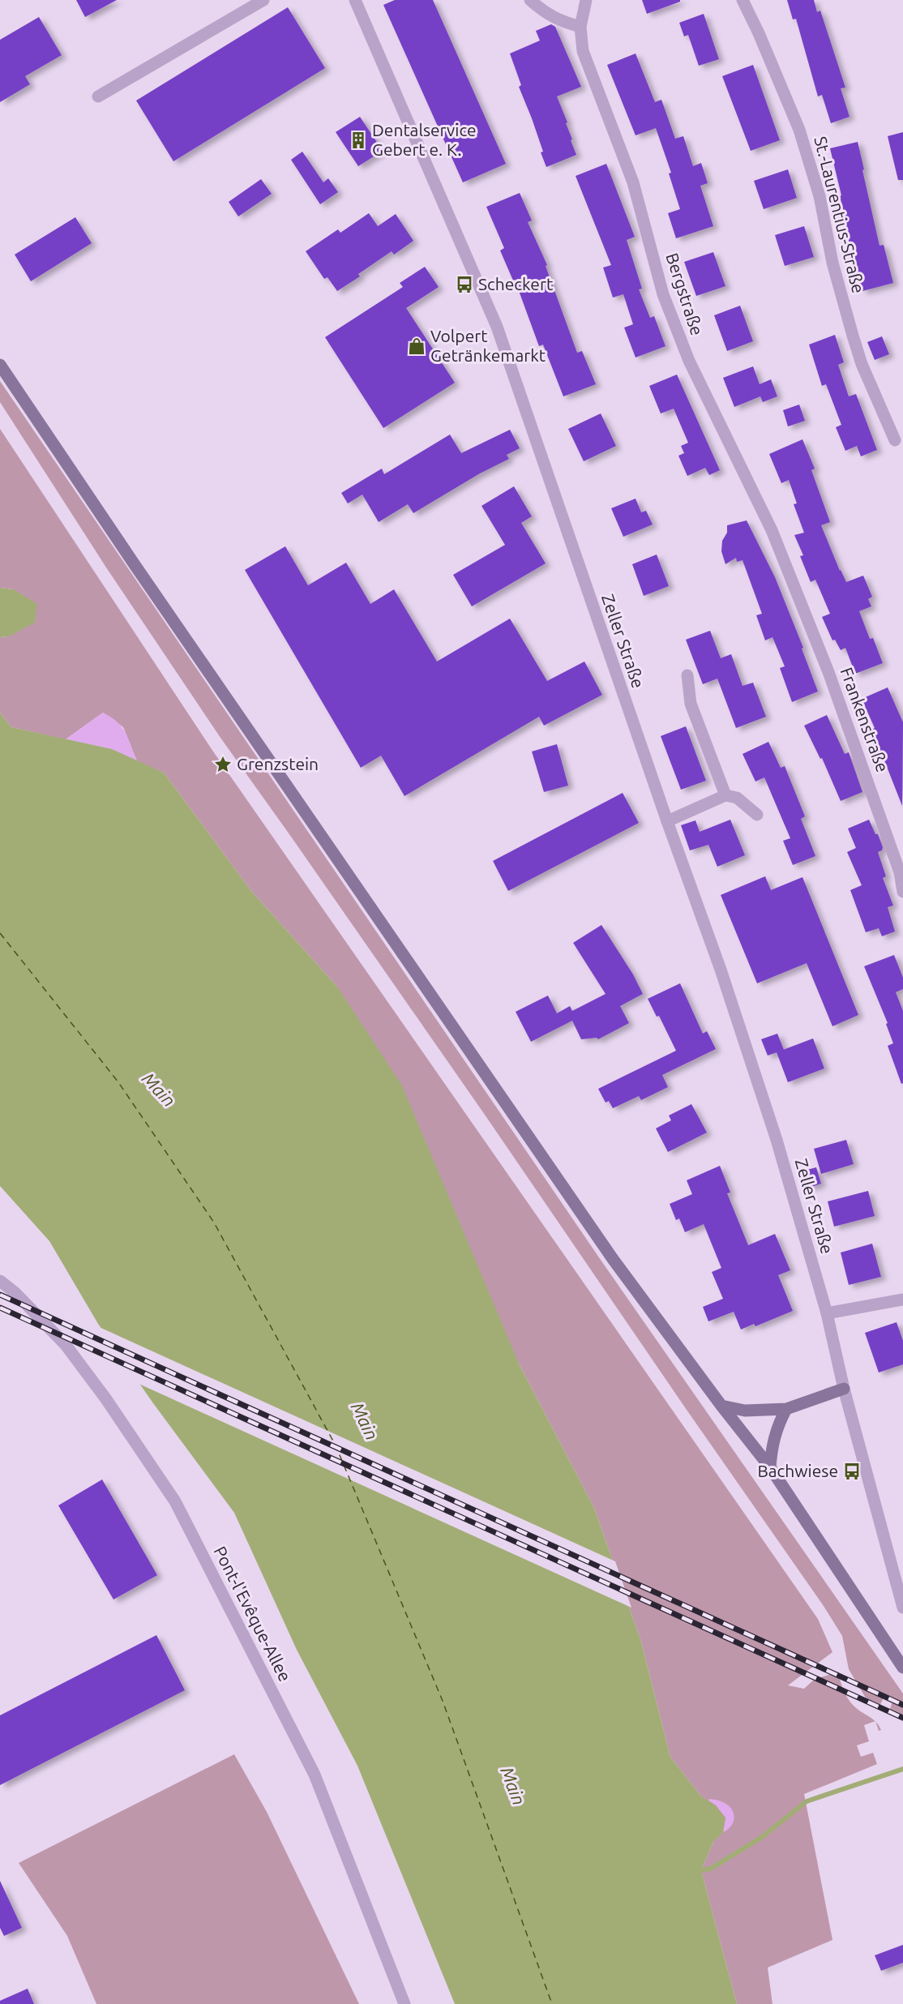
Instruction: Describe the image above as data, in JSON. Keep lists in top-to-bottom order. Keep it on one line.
{"streets":{"street":["St.-Laurentius-Straße","Bergstraße","Zeller Straße","Frankenstraße","Pont-l'Evêque-Allee"]},"crossings":[["Bergstraße","Frankenstraße"]],"water":["Main"],"places":{"building":["Dentalservice Gebert e. K."],"bus stop":["Scheckert","Bachwiese"],"shop":["Volpert Getränkemarkt"],"place":["Grenzstein"]}}
